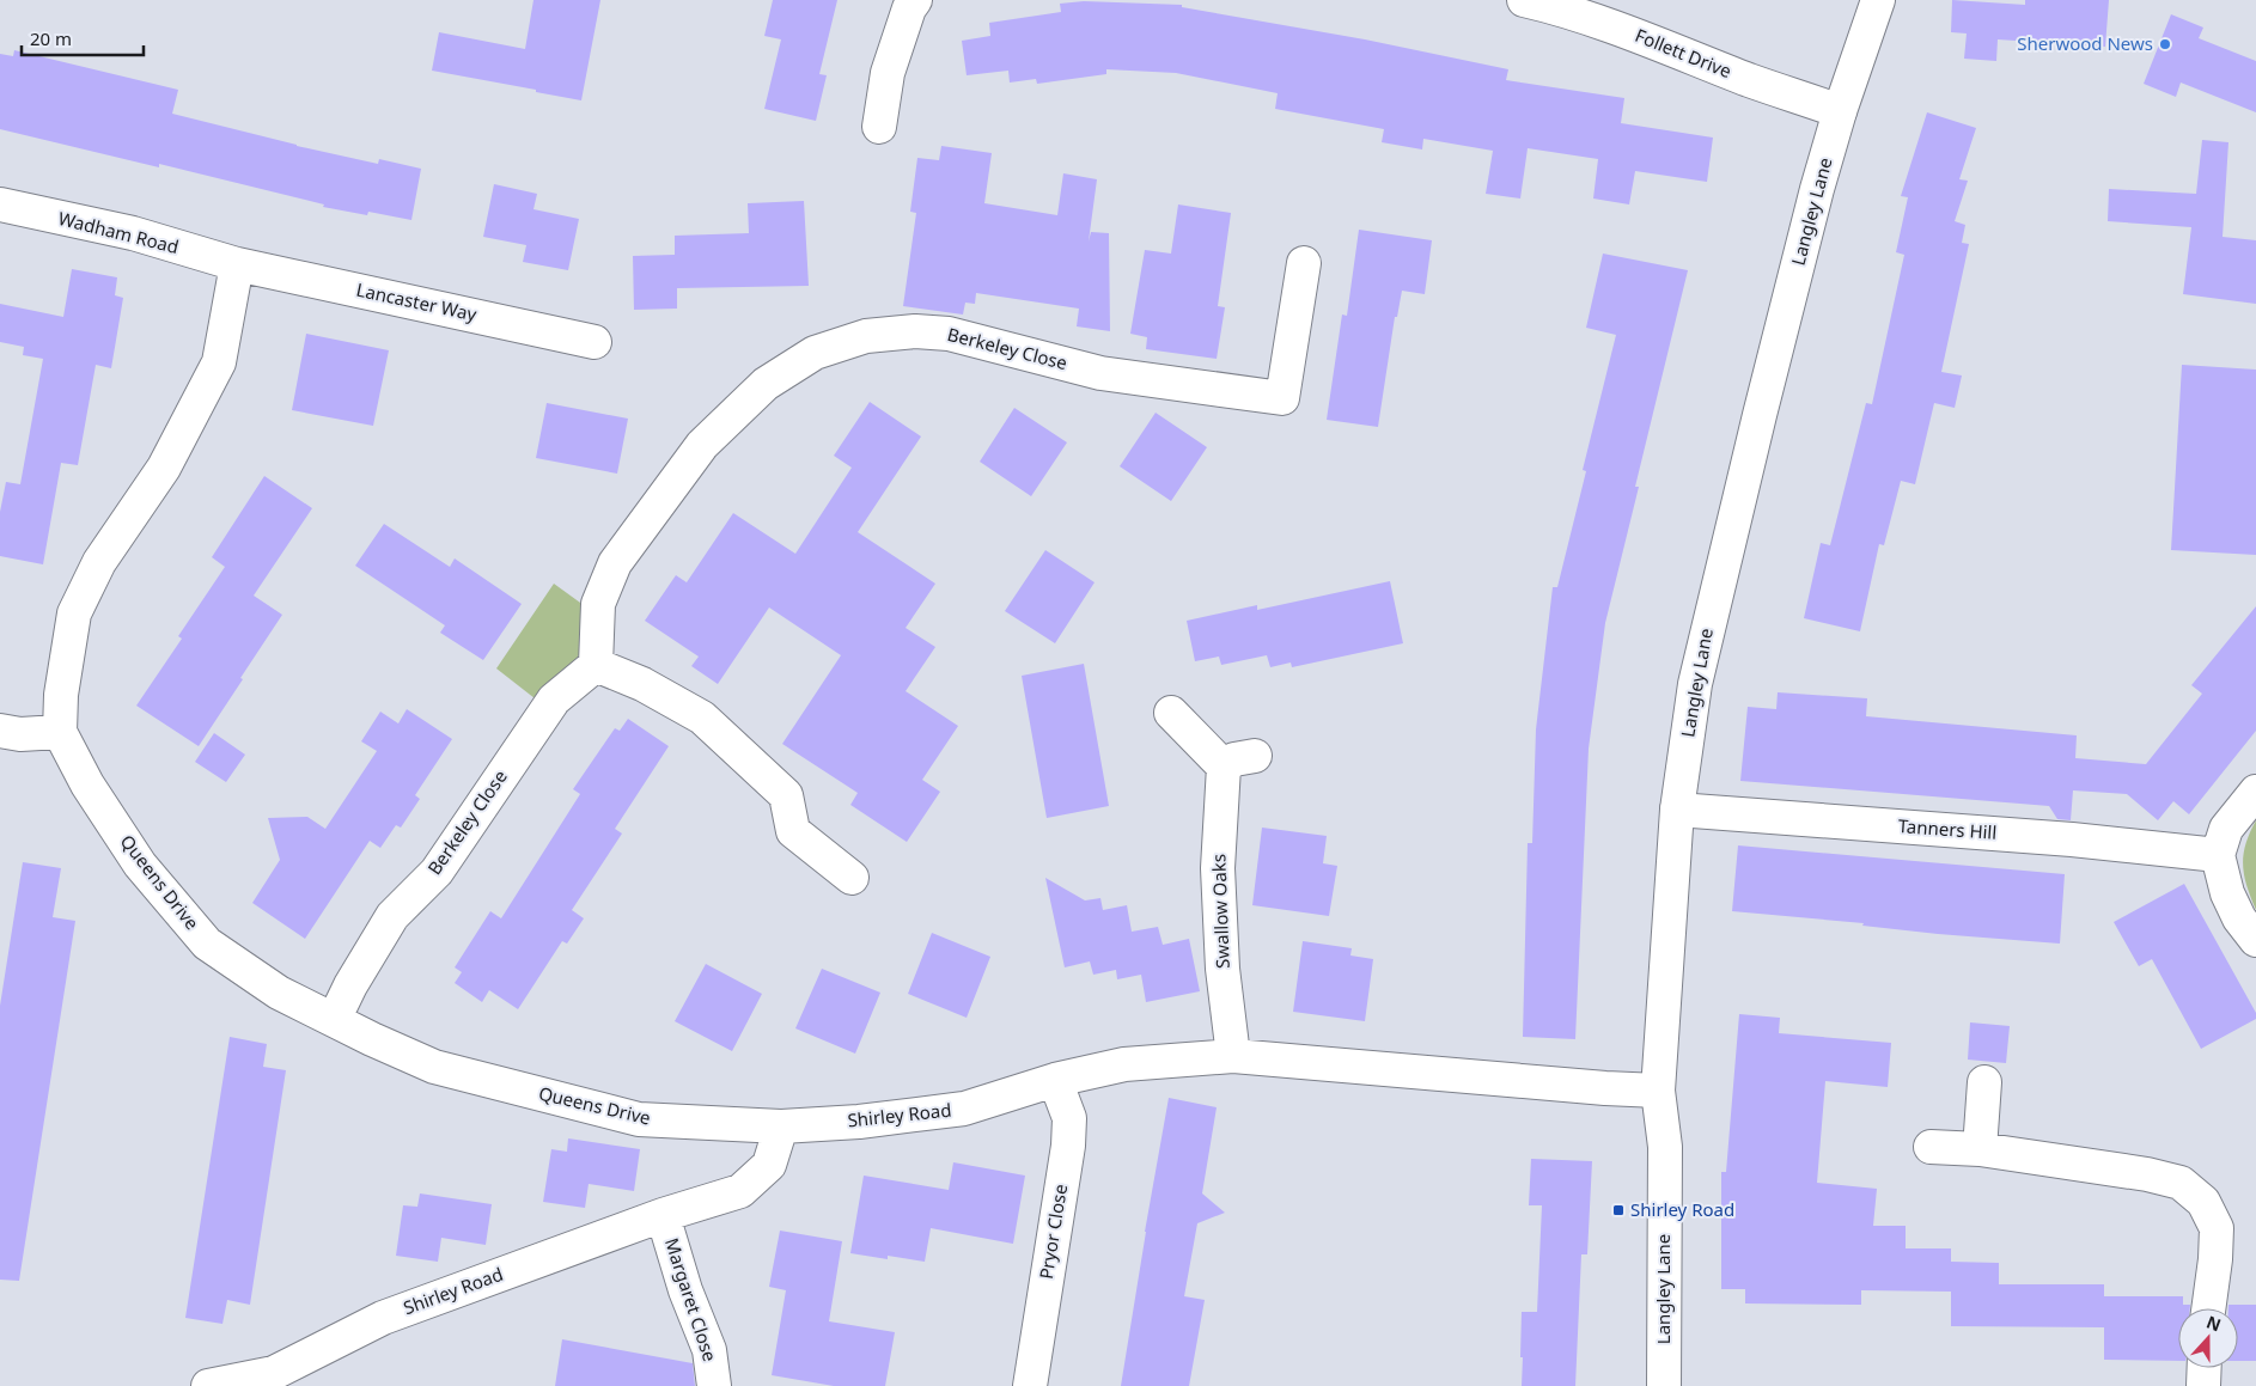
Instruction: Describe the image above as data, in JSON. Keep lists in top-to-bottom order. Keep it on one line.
{"streets":{"street":["Follett Drive","Langley Lane","Wadham Road","Lancaster Way","Berkeley Close","Tanners Hill","Queens Drive","Swallow Oaks","Shirley Road","Pryor Close","Margaret Close"]},"crossings":[["Follett Drive","Langley Lane"],["Langley Lane","Tanners Hill"],["Langley Lane","Shirley Road"],["Wadham Road","Lancaster Way"],["Wadham Road","Queens Drive"],["Lancaster Way","Queens Drive"],["Berkeley Close","Queens Drive"],["Queens Drive","Shirley Road"],["Swallow Oaks","Shirley Road"],["Shirley Road","Pryor Close"],["Shirley Road","Margaret Close"]],"places":{"other":["Sherwood News"],"transit":["Shirley Road"]},"scale_bar":"20 m","north":"top"}
